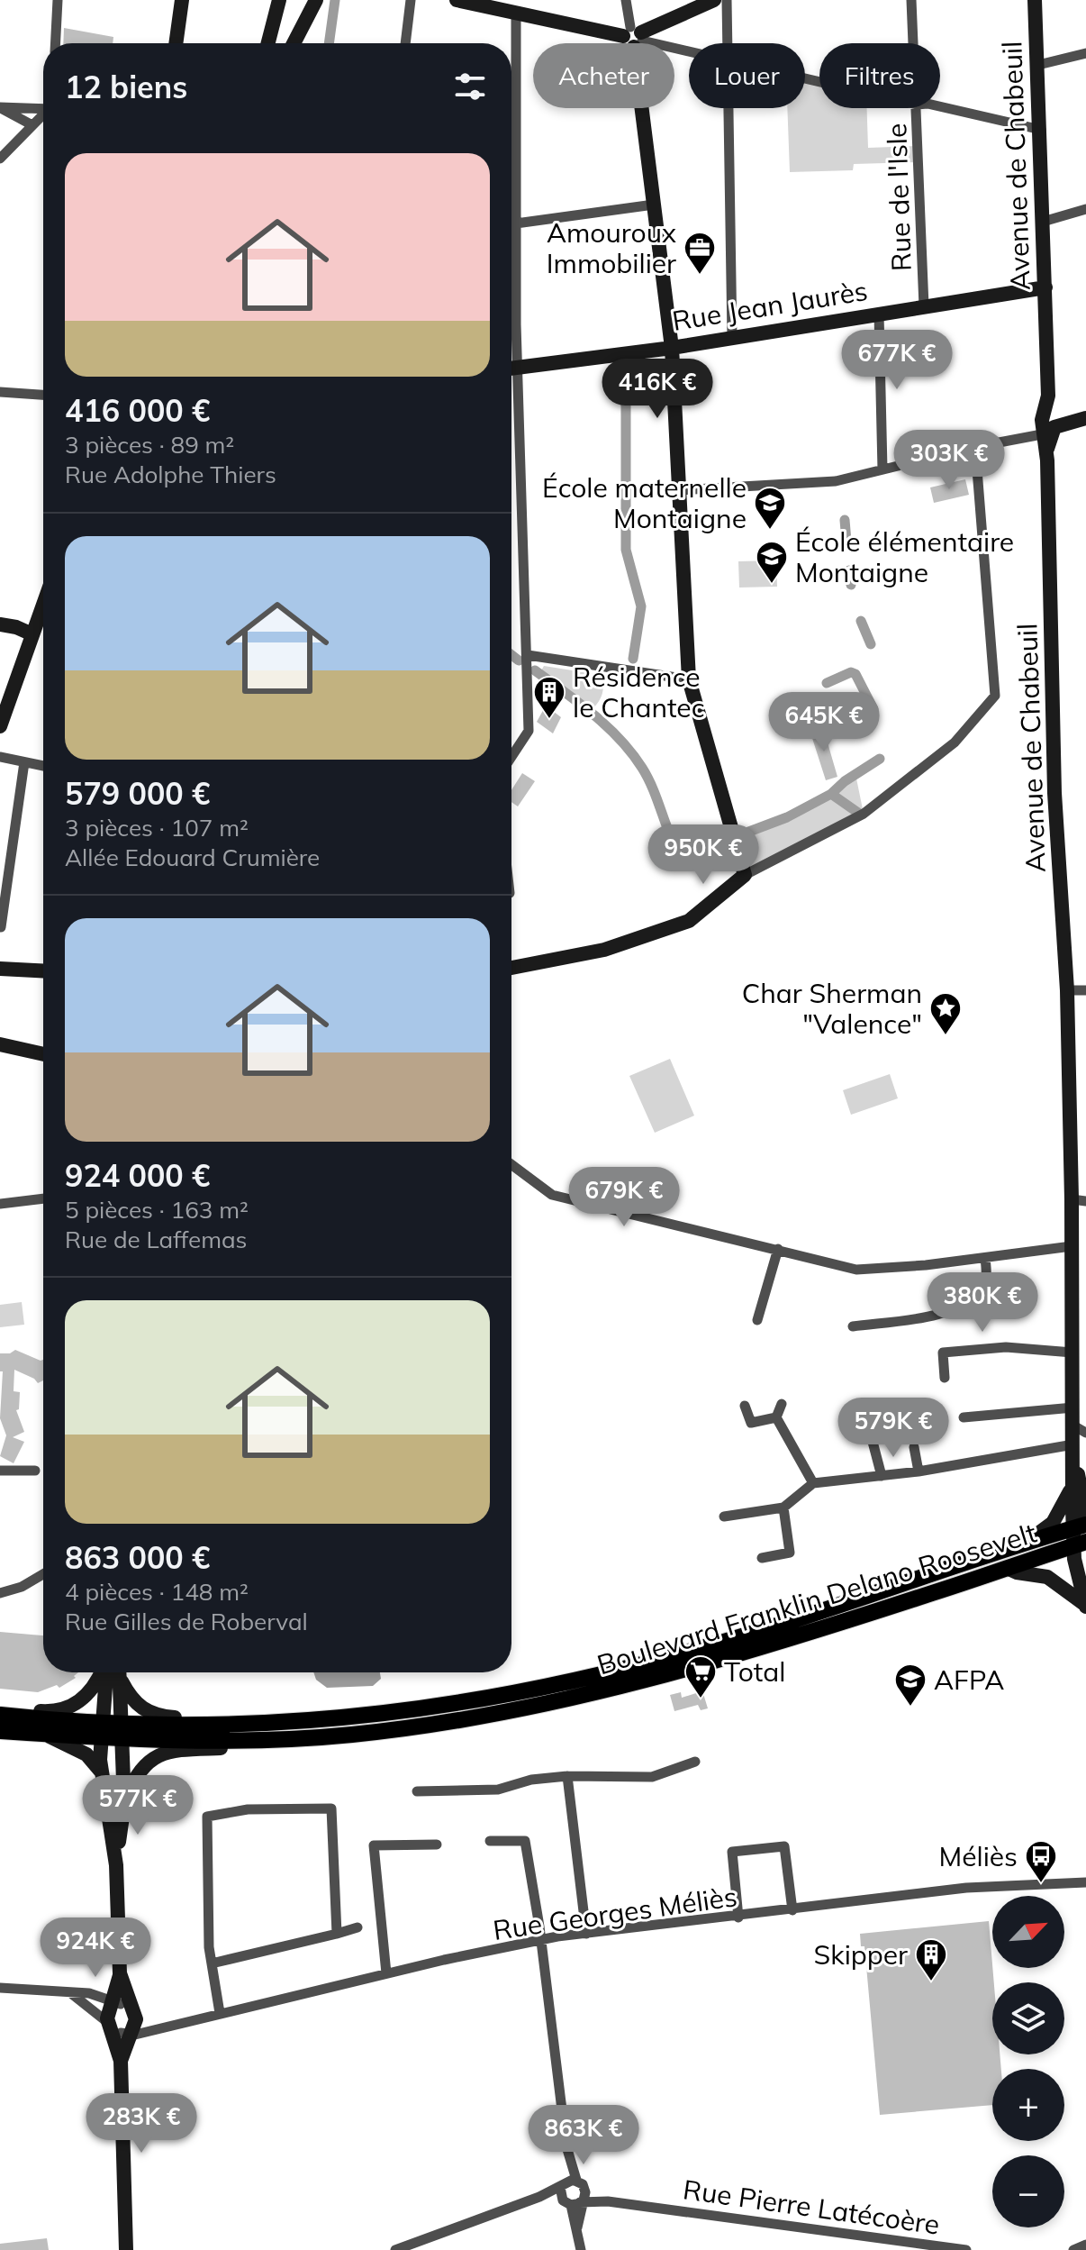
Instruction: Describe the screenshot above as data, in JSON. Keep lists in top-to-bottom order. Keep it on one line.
{"streets":{"main road":["Boulevard Franklin Delano Roosevelt"],"street":["Avenue de Chabeuil","Rue de l'Isle","Rue Jean Jaurès","Rue Georges Méliès","Rue Pierre Latécoère"]},"crossings":[["Avenue de Chabeuil","Rue Jean Jaurès"],["Avenue de Chabeuil","Boulevard Franklin Delano Roosevelt"],["Rue de l'Isle","Rue Jean Jaurès"]],"places":{"office":["Amouroux Immobilier"],"school or university":["École maternelle Montaigne","École élémentaire Montaigne","AFPA"],"building":["Résidence le Chantec","Skipper"],"place":["Char Sherman \"Valence\""],"supermarket":["Total"],"bus stop":["Méliès"]},"north":"top right","page":{"chip":["Acheter","Louer","Filtres"],"heading":"12 biens","list":[{"name":"416 000 €","note":"3 pièces · 89 m² · Rue Adolphe Thiers"},{"name":"579 000 €","note":"3 pièces · 107 m² · Allée Edouard Crumière"},{"name":"924 000 €","note":"5 pièces · 163 m² · Rue de Laffemas"},{"name":"863 000 €","note":"4 pièces · 148 m² · Rue Gilles de Roberval"}],"price":["677K €","416K €","303K €","645K €","950K €","679K €","380K €","579K €","577K €","924K €","283K €","863K €"],"map_buttons":["+","−"]}}
